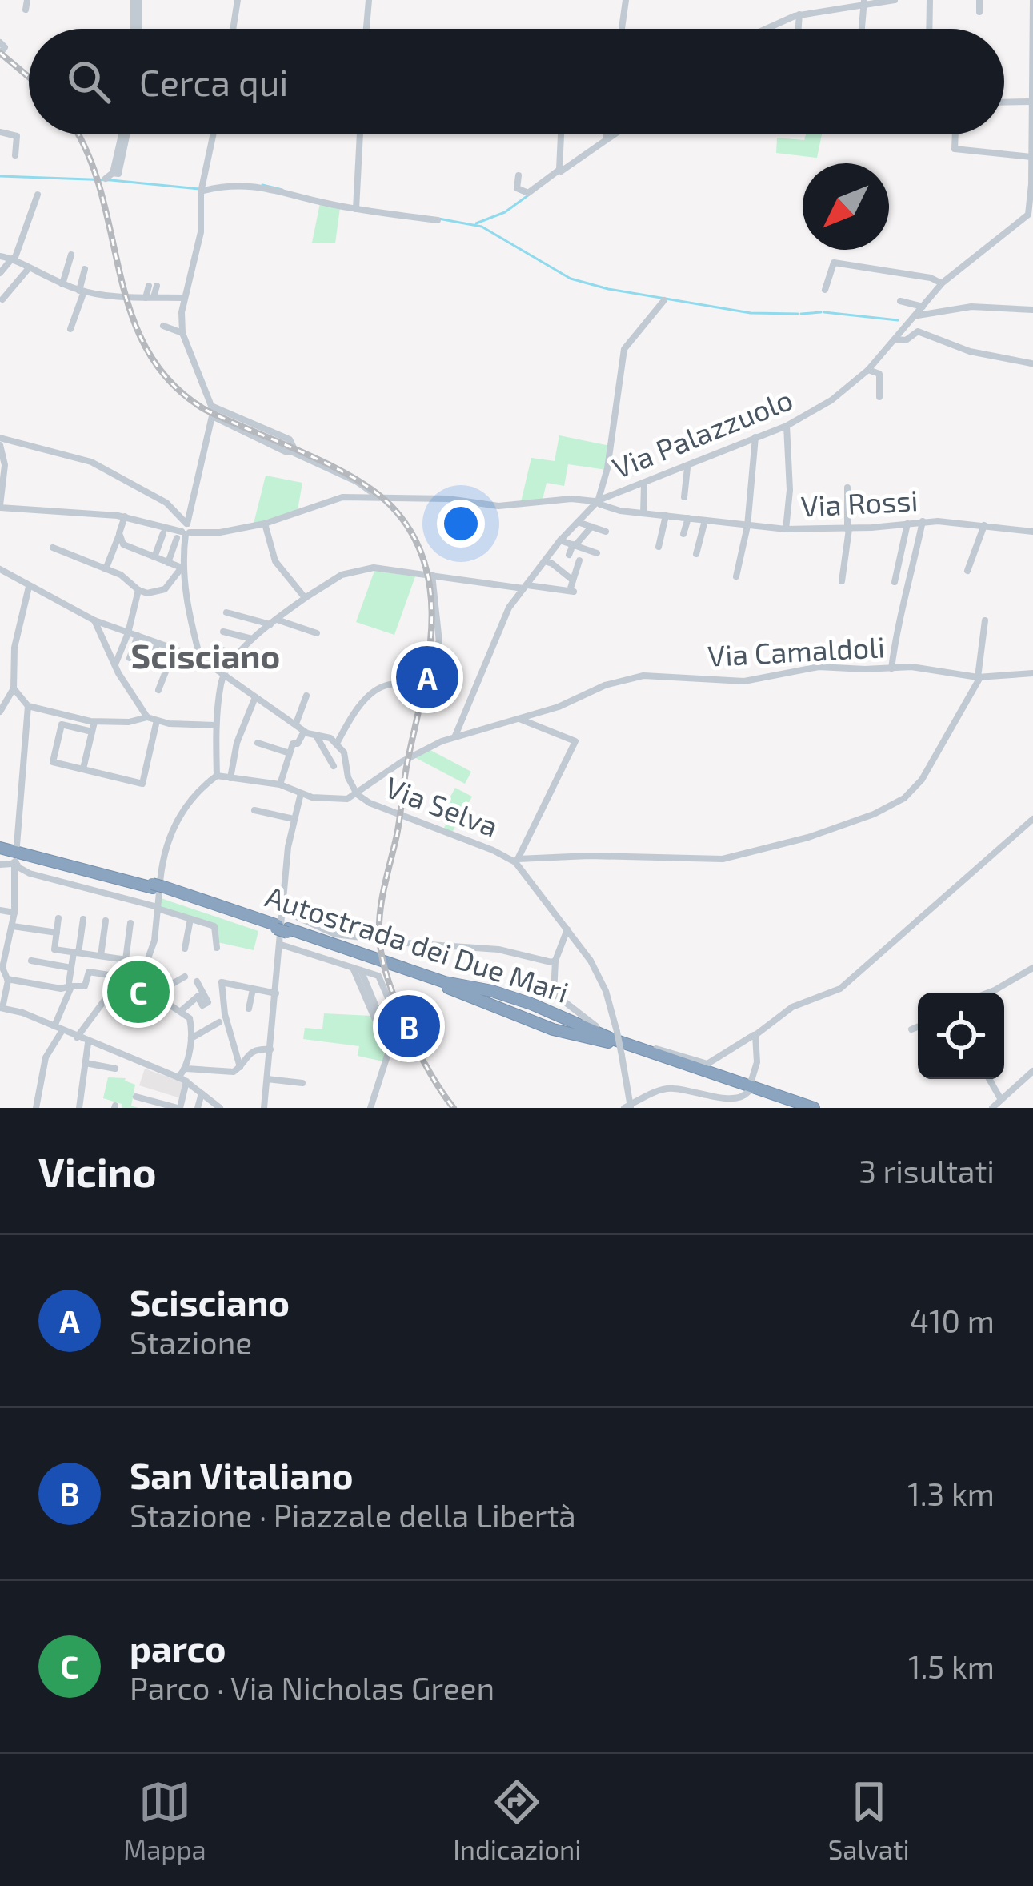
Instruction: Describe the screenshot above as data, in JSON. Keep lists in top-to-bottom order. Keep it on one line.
{"streets":{"highway":["Autostrada dei Due Mari"],"street":["Via Palazzuolo","Via Rossi","Via Camaldoli","Via Selva"]},"crossings":[["Via Palazzuolo","Via Rossi"],["Via Palazzuolo","Via Camaldoli"],["Via Camaldoli","Via Selva"]],"districts":["Scisciano"],"north":"bottom left","page":{"search":"Cerca qui","pins":["A","C","B"],"heading":["Vicino","3 risultati"],"list":[{"mark":"A","name":"Scisciano","note":"Stazione","value":"410 m"},{"mark":"B","name":"San Vitaliano","note":"Stazione · Piazzale della Libertà","value":"1.3 km"},{"mark":"C","name":"parco","note":"Parco · Via Nicholas Green","value":"1.5 km"}],"nav":["Mappa","Indicazioni","Salvati"]}}
